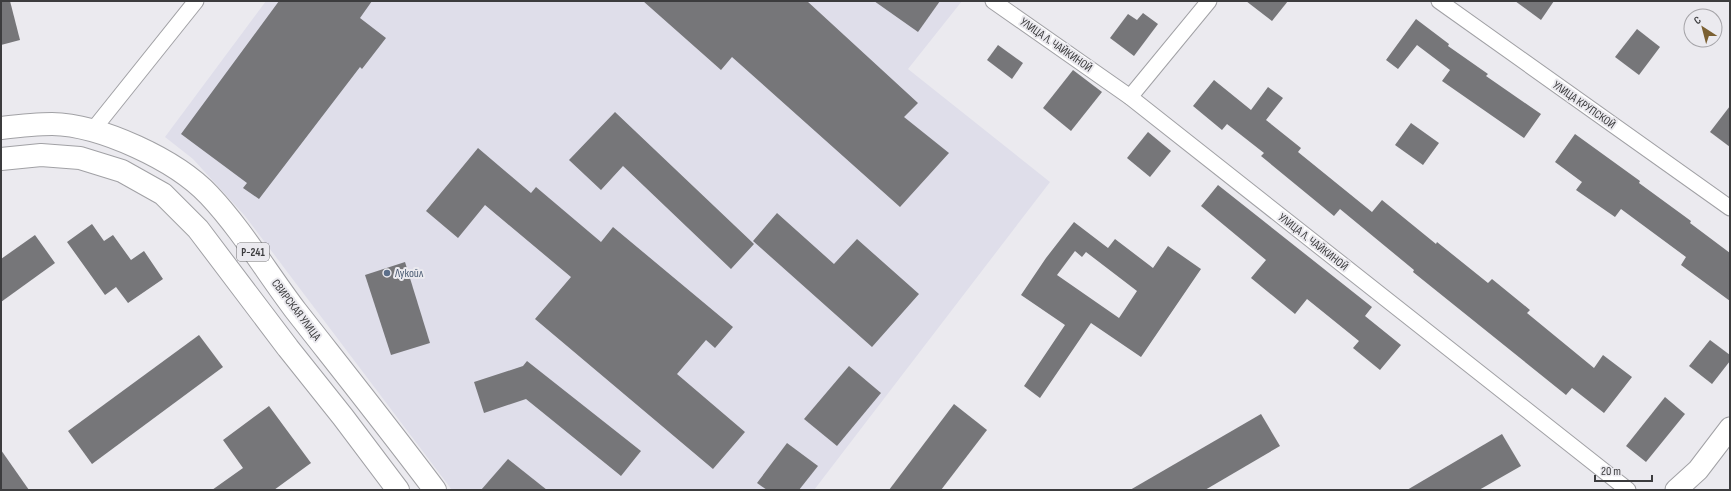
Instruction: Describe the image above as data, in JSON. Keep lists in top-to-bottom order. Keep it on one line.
{"streets":{"highway":["Р-241","СВИРСКАЯ УЛИЦА"],"street":["УЛИЦА Л. ЧАЙКИНОЙ","УЛИЦА КРУПСКОЙ"]},"places":["Лукойл"],"scale_bar":"20 m","north":"top left"}
